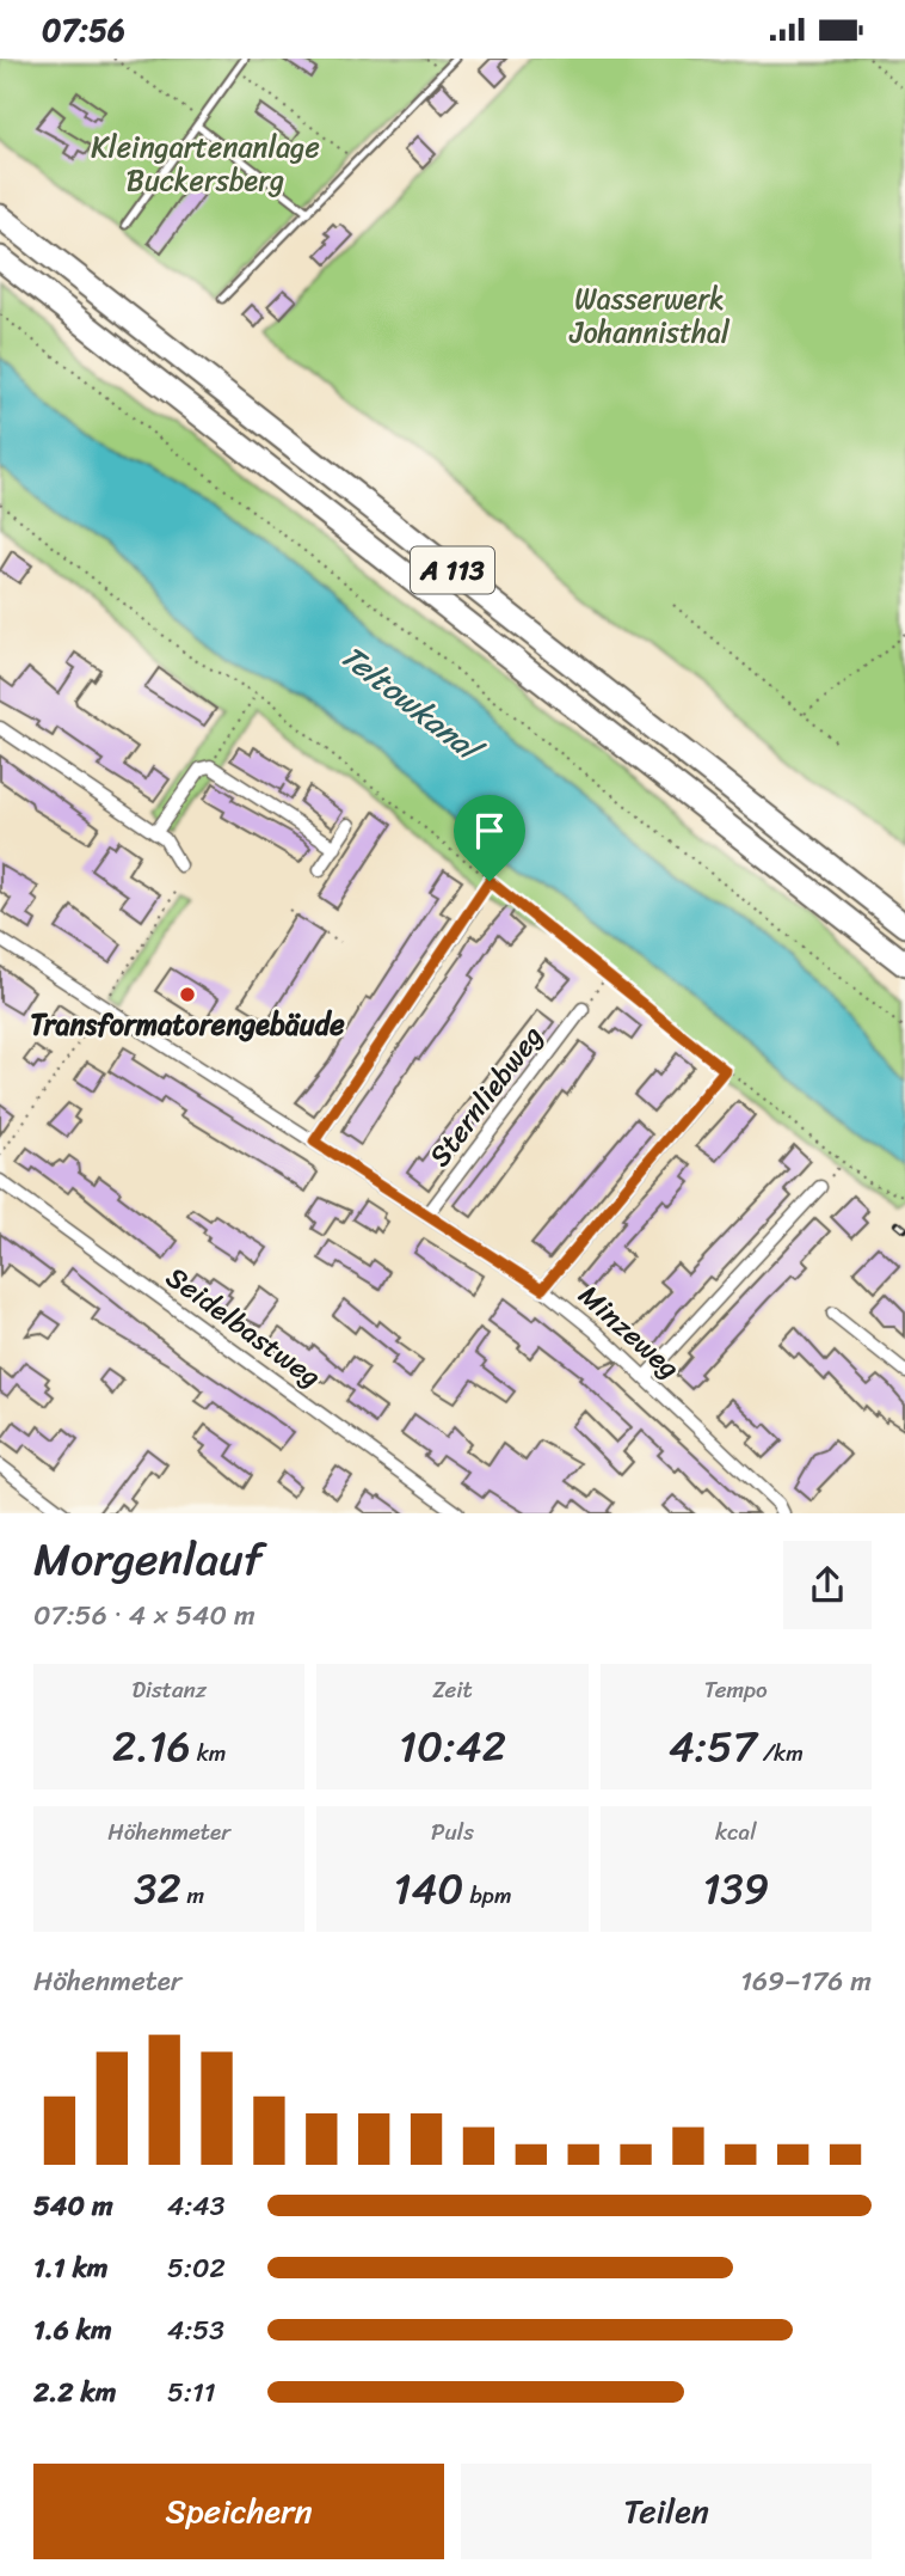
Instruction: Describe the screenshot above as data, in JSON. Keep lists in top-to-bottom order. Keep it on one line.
{"streets":{"highway":["A 113"],"street":["Sternliebweg","Seidelbastweg","Minzeweg"]},"crossings":[["Sternliebweg","Minzeweg"]],"water":["Teltowkanal"],"parks":["Kleingartenanlage Buckersberg","Wasserwerk Johannisthal"],"places":["Transformatorengebäude"],"page":{"status":"07:56","heading":["Morgenlauf","07:56 · 4 × 540 m"],"stats":[["Distanz","2.16 km"],["Zeit","10:42"],["Tempo","4:57 /km"],["Höhenmeter","32 m"],["Puls","140 bpm"],["kcal","139"]],"chart":["Höhenmeter","169–176 m"],"list":[{"name":"540 m","note":"4:43"},{"name":"1.1 km","note":"5:02"},{"name":"1.6 km","note":"4:53"},{"name":"2.2 km","note":"5:11"}],"buttons":["Speichern","Teilen"]}}
